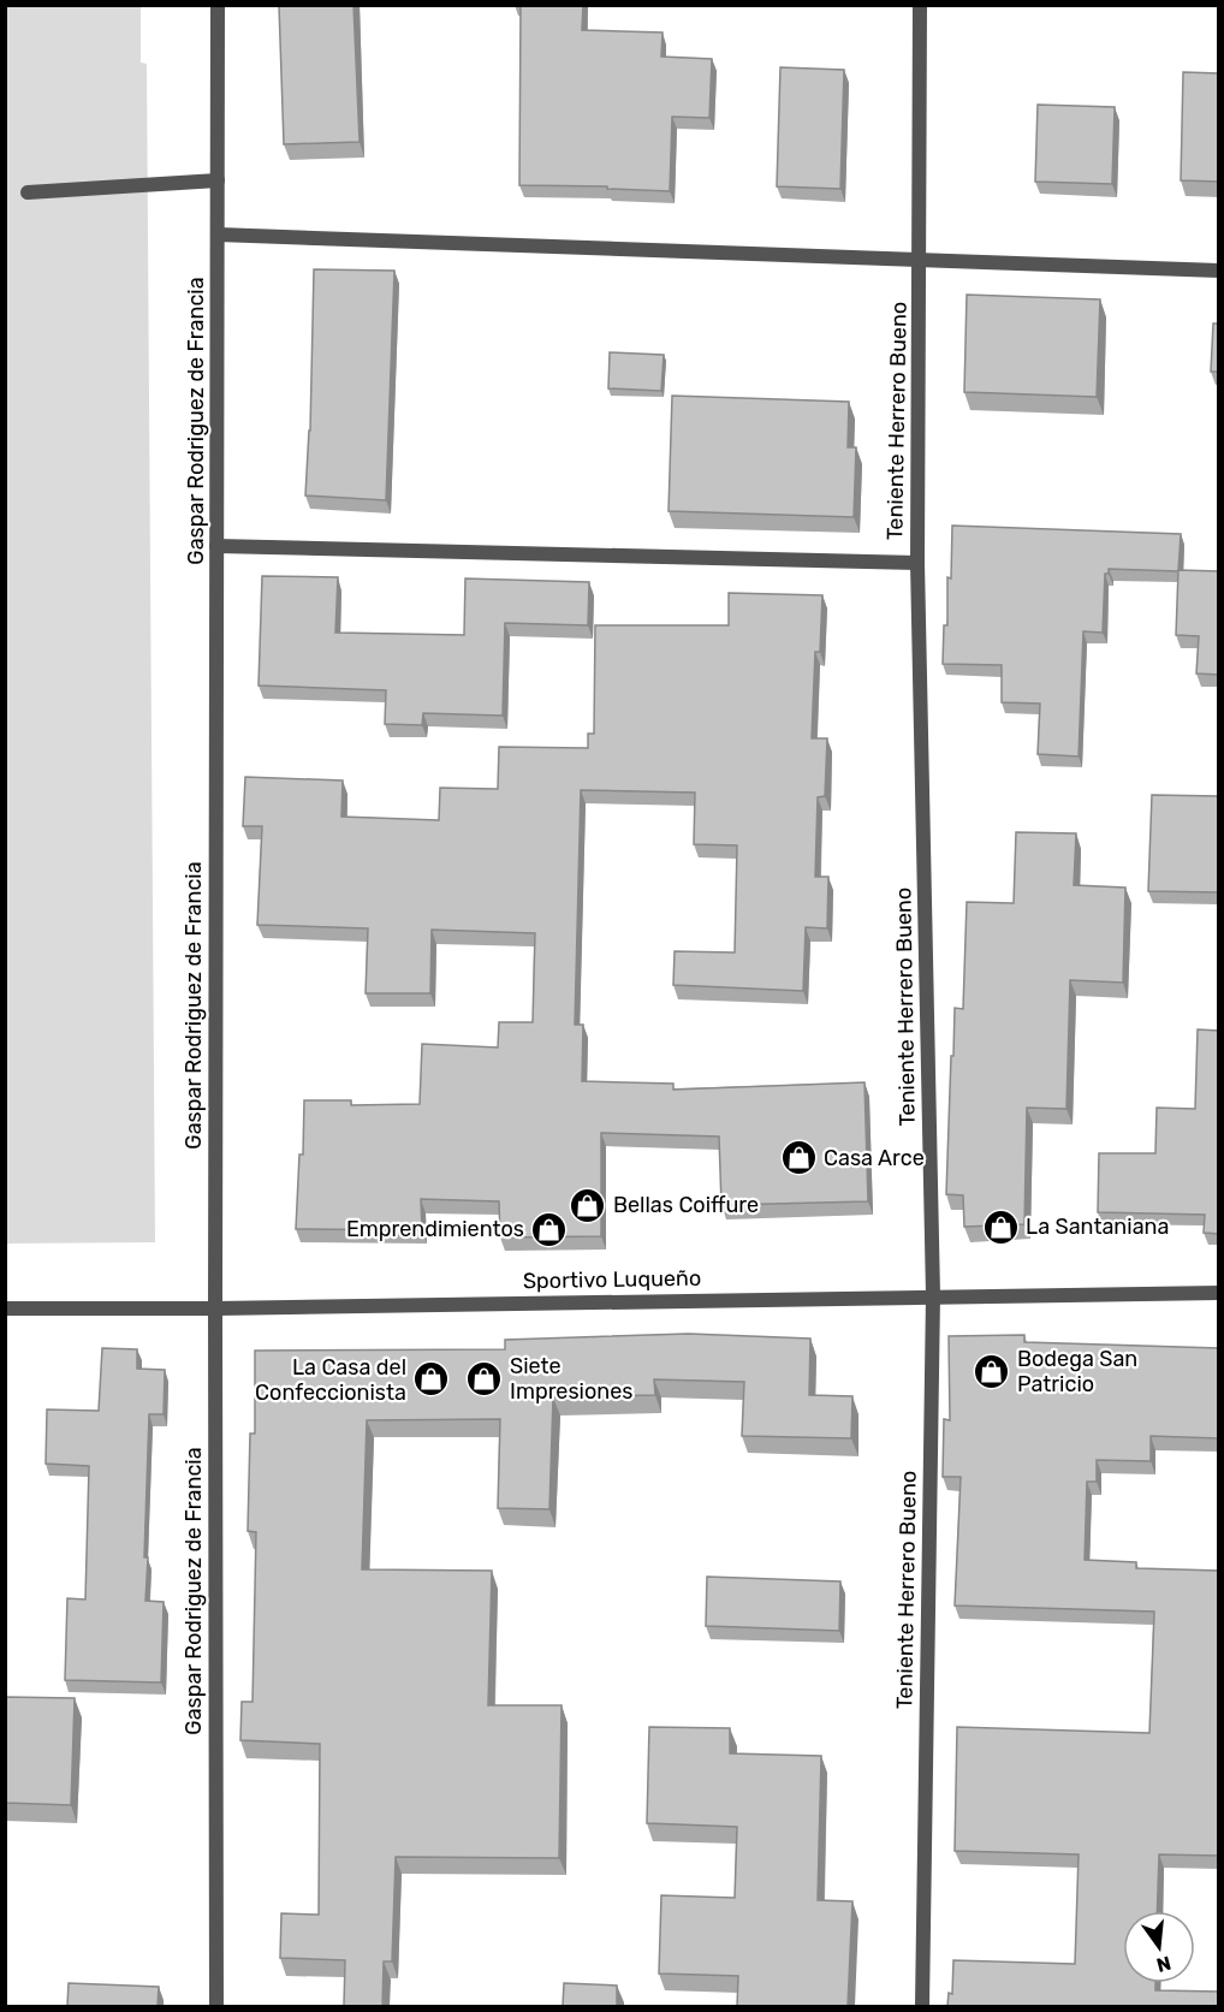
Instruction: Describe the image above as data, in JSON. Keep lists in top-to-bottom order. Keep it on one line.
{"streets":{"street":["Gaspar Rodriguez de Francia","Teniente Herrero Bueno","Sportivo Luqueño"]},"crossings":[["Gaspar Rodriguez de Francia","Sportivo Luqueño"],["Teniente Herrero Bueno","Sportivo Luqueño"]],"places":{"shop":["Casa Arce","Bellas Coiffure","La Santaniana","Emprendimientos","Bodega San Patricio","Siete Impresiones","La Casa del Confeccionista"]},"north":"bottom"}
